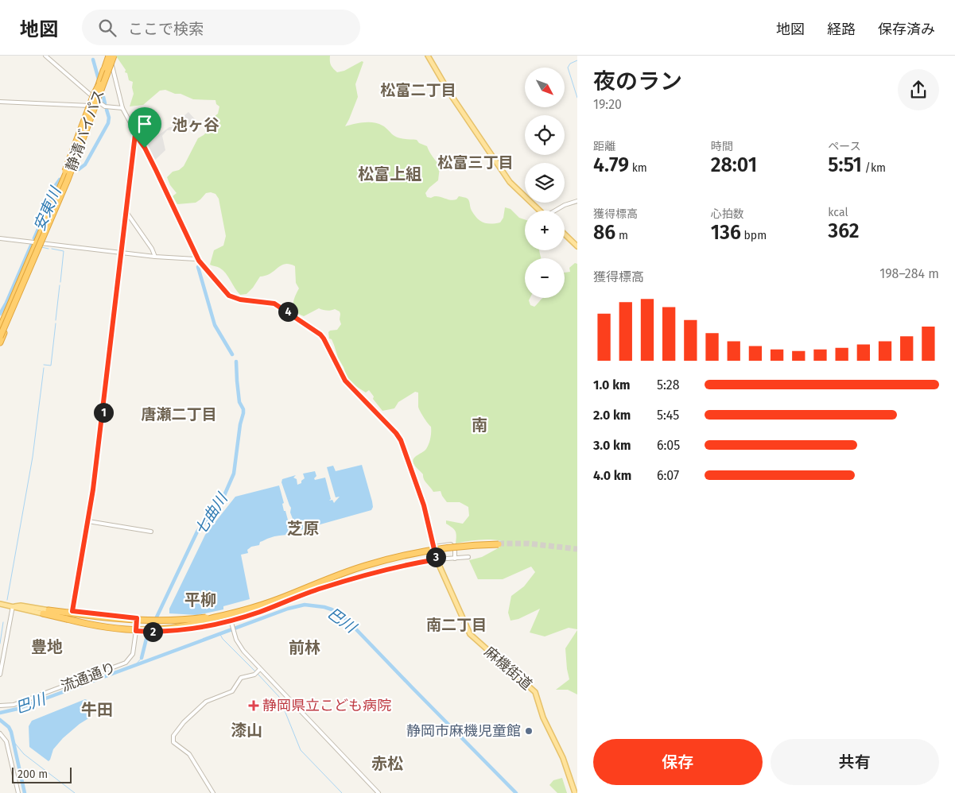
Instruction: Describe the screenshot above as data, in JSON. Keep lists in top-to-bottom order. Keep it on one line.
{"streets":{"highway":["静清バイパス"],"main road":["麻機街道"],"street":["流通通り"]},"crossings":[["静清バイパス","麻機街道"]],"districts":["松富二丁目","池ヶ谷","松富三丁目","松富上組","唐瀬二丁目","南","芝原","平柳","南二丁目","豊地","前林","牛田","漆山","赤松"],"water":["安東川","七曲川","巴川"],"places":{"health":["静岡県立こども病院"],"other":["静岡市麻機児童館"]},"scale_bar":"200 m","north":"bottom right","page":{"header":"地図","search":"ここで検索","nav":["地図","経路","保存済み"],"heading":["夜のラン","19:20"],"map_buttons":["+","−"],"stats":[["距離","4.79 km"],["時間","28:01"],["ペース","5:51 /km"],["獲得標高","86 m"],["心拍数","136 bpm"],["kcal","362"]],"chart":["獲得標高","198–284 m"],"pins":["4","1","3","2"],"list":[{"name":"1.0 km","note":"5:28"},{"name":"2.0 km","note":"5:45"},{"name":"3.0 km","note":"6:05"},{"name":"4.0 km","note":"6:07"}],"buttons":["保存","共有"],"scale":"200 m"}}
